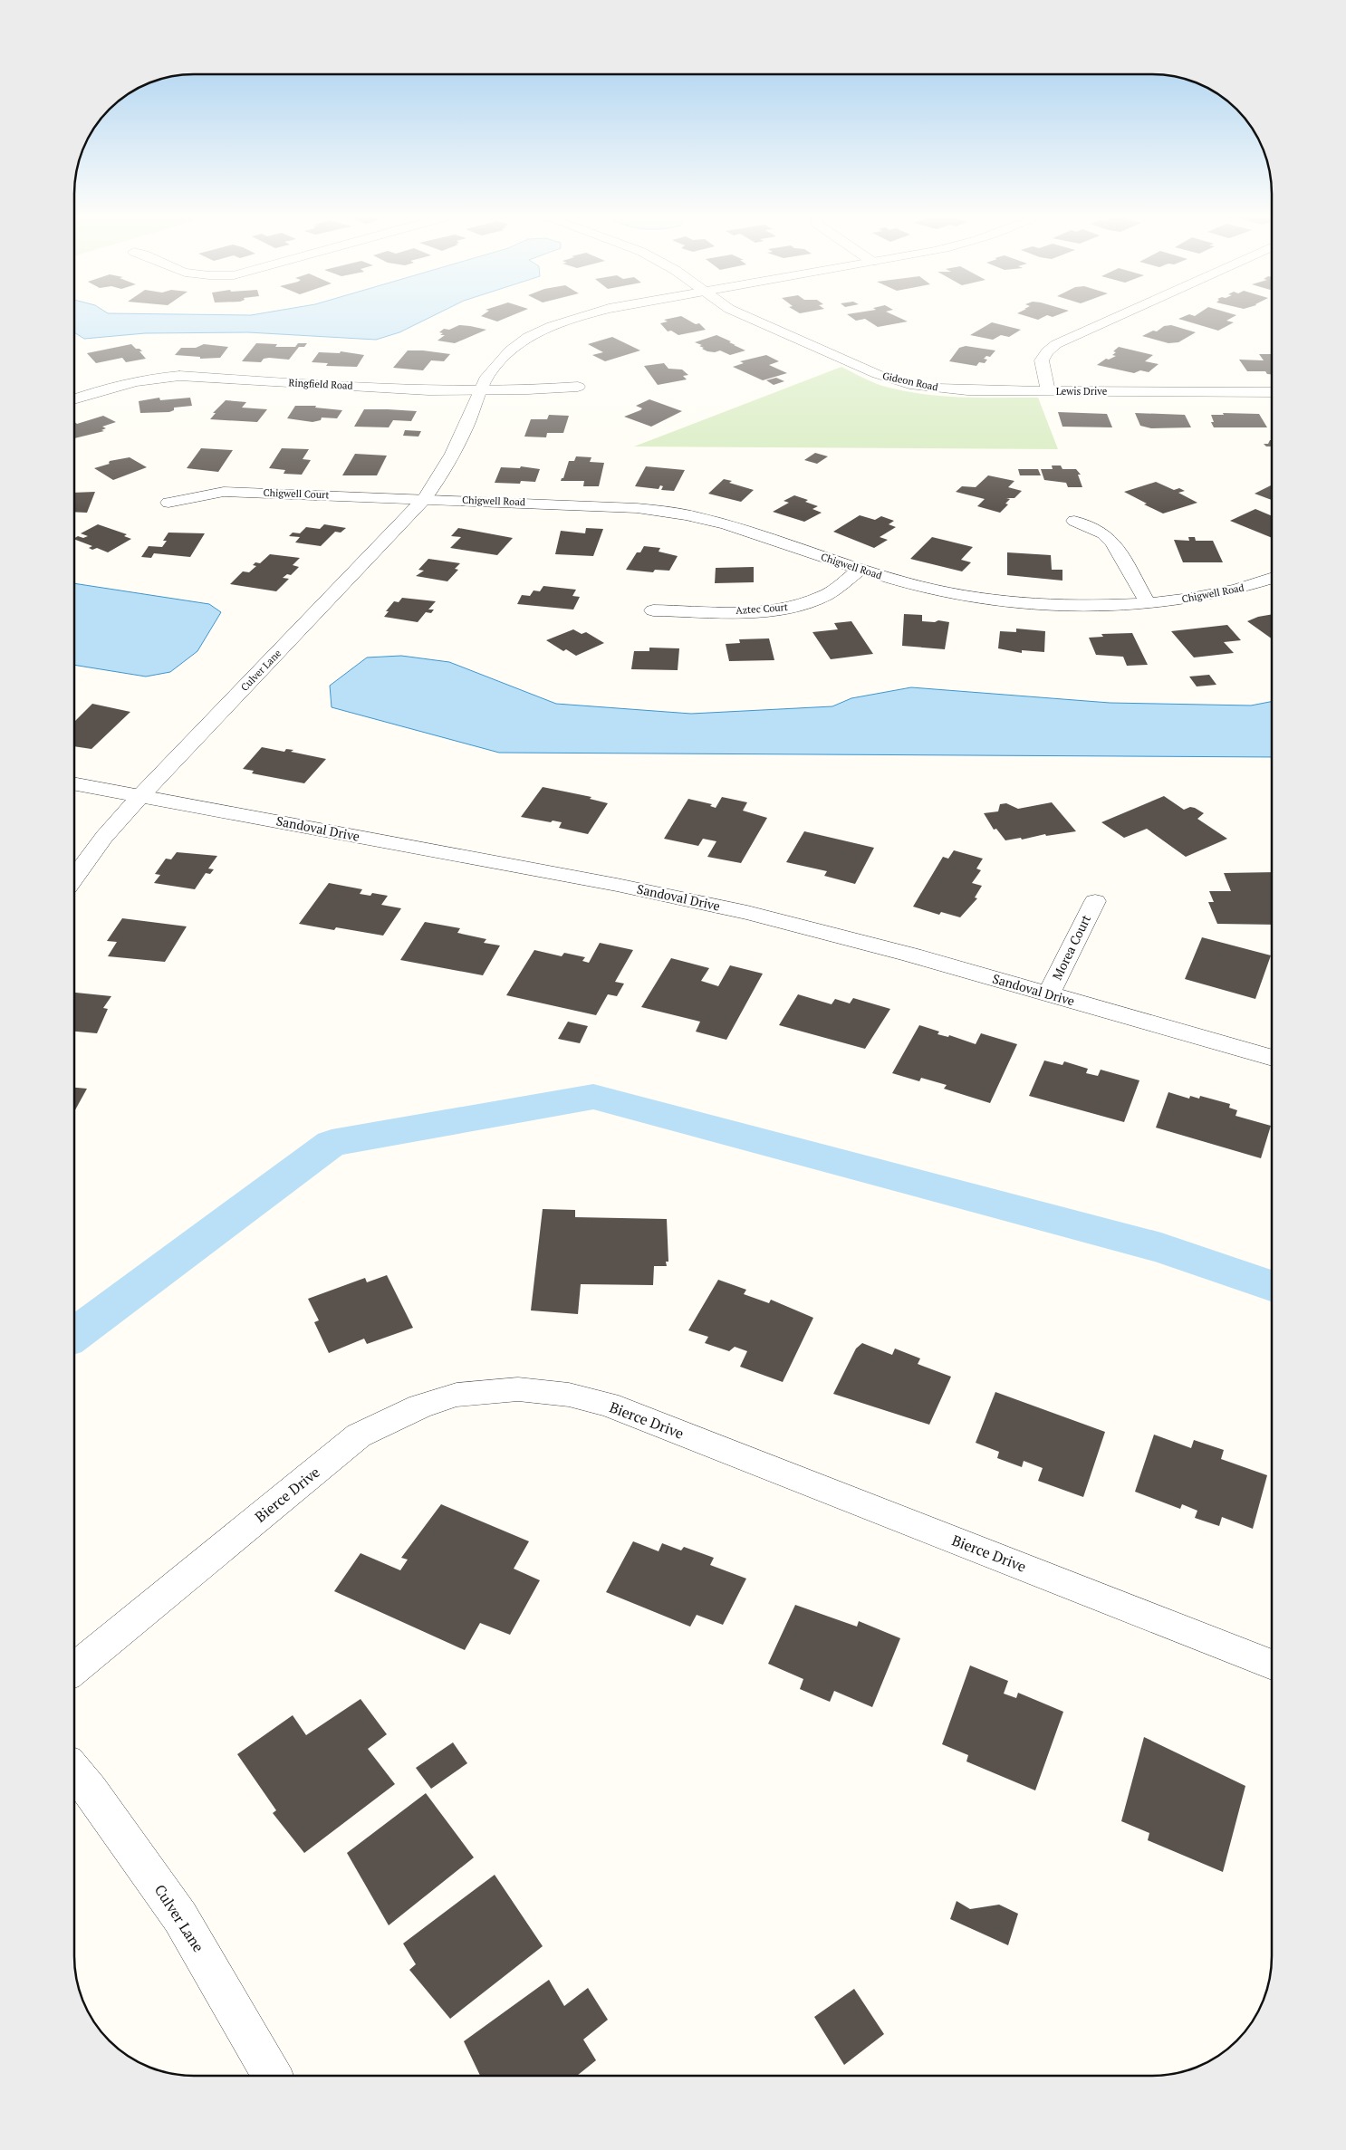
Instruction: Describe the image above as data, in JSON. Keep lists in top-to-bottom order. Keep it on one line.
{"streets":{"street":["Gideon Road","Ringfield Road","Lewis Drive","Chigwell Court","Chigwell Road","Aztec Court","Culver Lane","Sandoval Drive","Morea Court","Bierce Drive"]},"crossings":[["Gideon Road","Lewis Drive"],["Ringfield Road","Culver Lane"],["Chigwell Court","Chigwell Road"],["Chigwell Court","Culver Lane"],["Chigwell Road","Aztec Court"],["Chigwell Road","Culver Lane"],["Culver Lane","Sandoval Drive"],["Sandoval Drive","Morea Court"]]}
